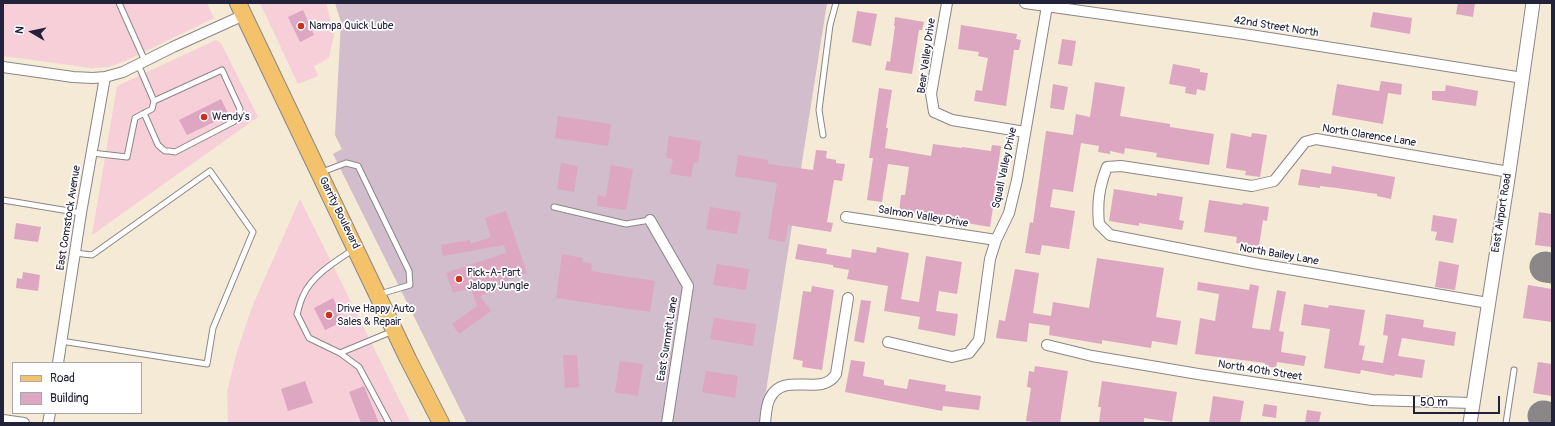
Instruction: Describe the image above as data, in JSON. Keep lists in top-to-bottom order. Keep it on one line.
{"streets":{"main road":["Garrity Boulevard"],"street":["42nd Street North","Bear Valley Drive","North Clarence Lane","Squall Valley Drive","East Airport Road","Salmon Valley Drive","East Comstock Avenue","North Bailey Lane","East Summit Lane","North 40th Street"]},"crossings":[["42nd Street North","Squall Valley Drive"],["42nd Street North","East Airport Road"],["Bear Valley Drive","Squall Valley Drive"],["North Clarence Lane","East Airport Road"],["North Clarence Lane","North Bailey Lane"],["Squall Valley Drive","Salmon Valley Drive"],["East Airport Road","North Bailey Lane"],["East Airport Road","North 40th Street"]],"places":["Nampa Quick Lube","Wendy's","Pick-A-Part Jalopy Jungle","Drive Happy Auto Sales & Repair"],"legend":["Road","Building"],"scale_bar":"50 m","north":"left"}
